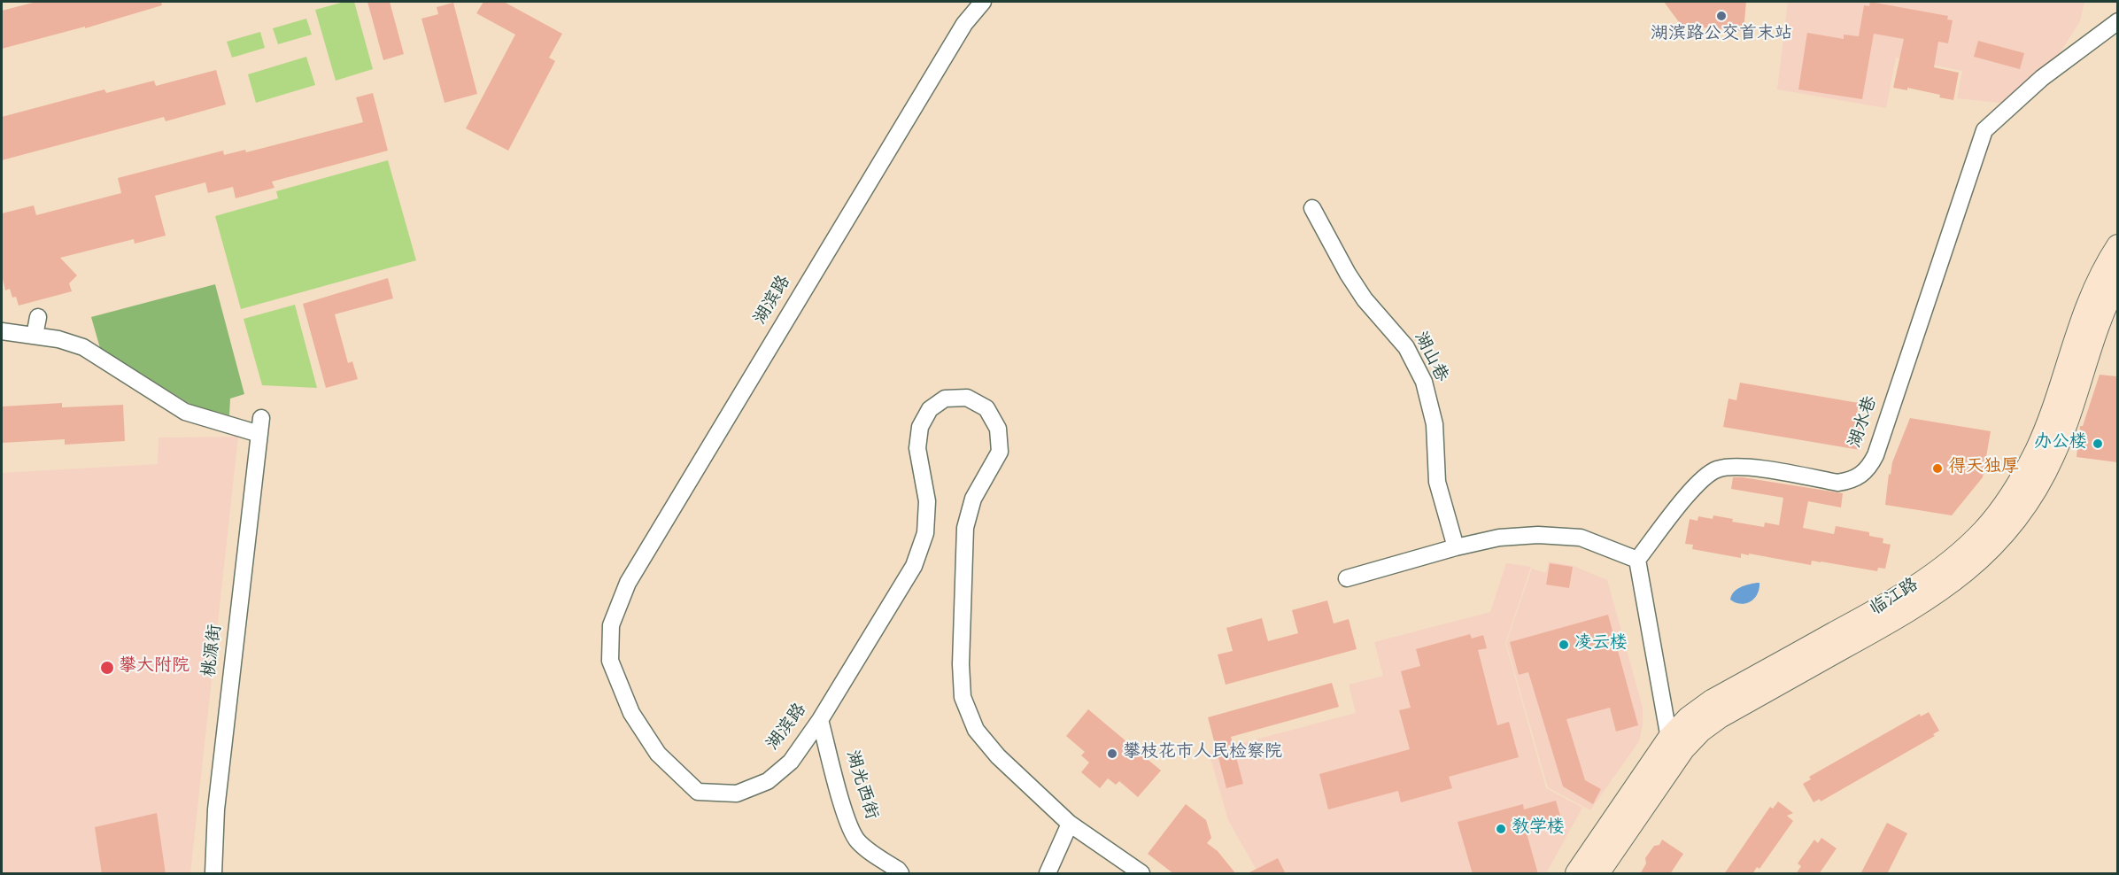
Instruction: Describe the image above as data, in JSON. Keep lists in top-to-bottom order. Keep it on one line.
{"streets":{"main road":["临江路"],"street":["湖滨路","湖山巷","湖水巷","桃源街","湖光西街"]},"crossings":[["湖滨路","湖光西街"]],"places":["湖滨路公交首末站","办公楼","得天独厚","凌云楼","攀大附院","攀枝花市人民检察院","教学楼"]}
